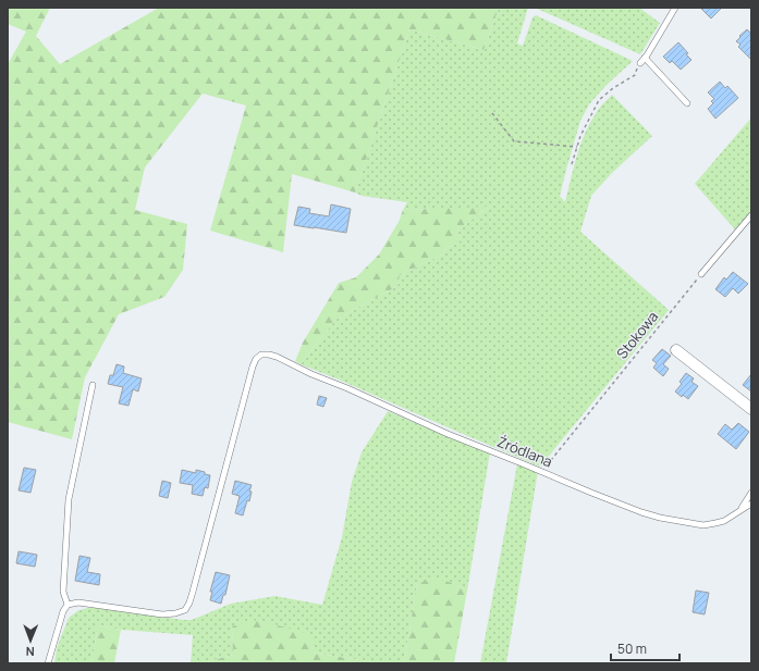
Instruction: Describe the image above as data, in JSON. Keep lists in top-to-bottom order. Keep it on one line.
{"streets":{"lane":["Źródlana"],"path":["Stokowa"]},"crossings":[["Stokowa","Źródlana"]],"scale_bar":"50 m","north":"bottom"}
